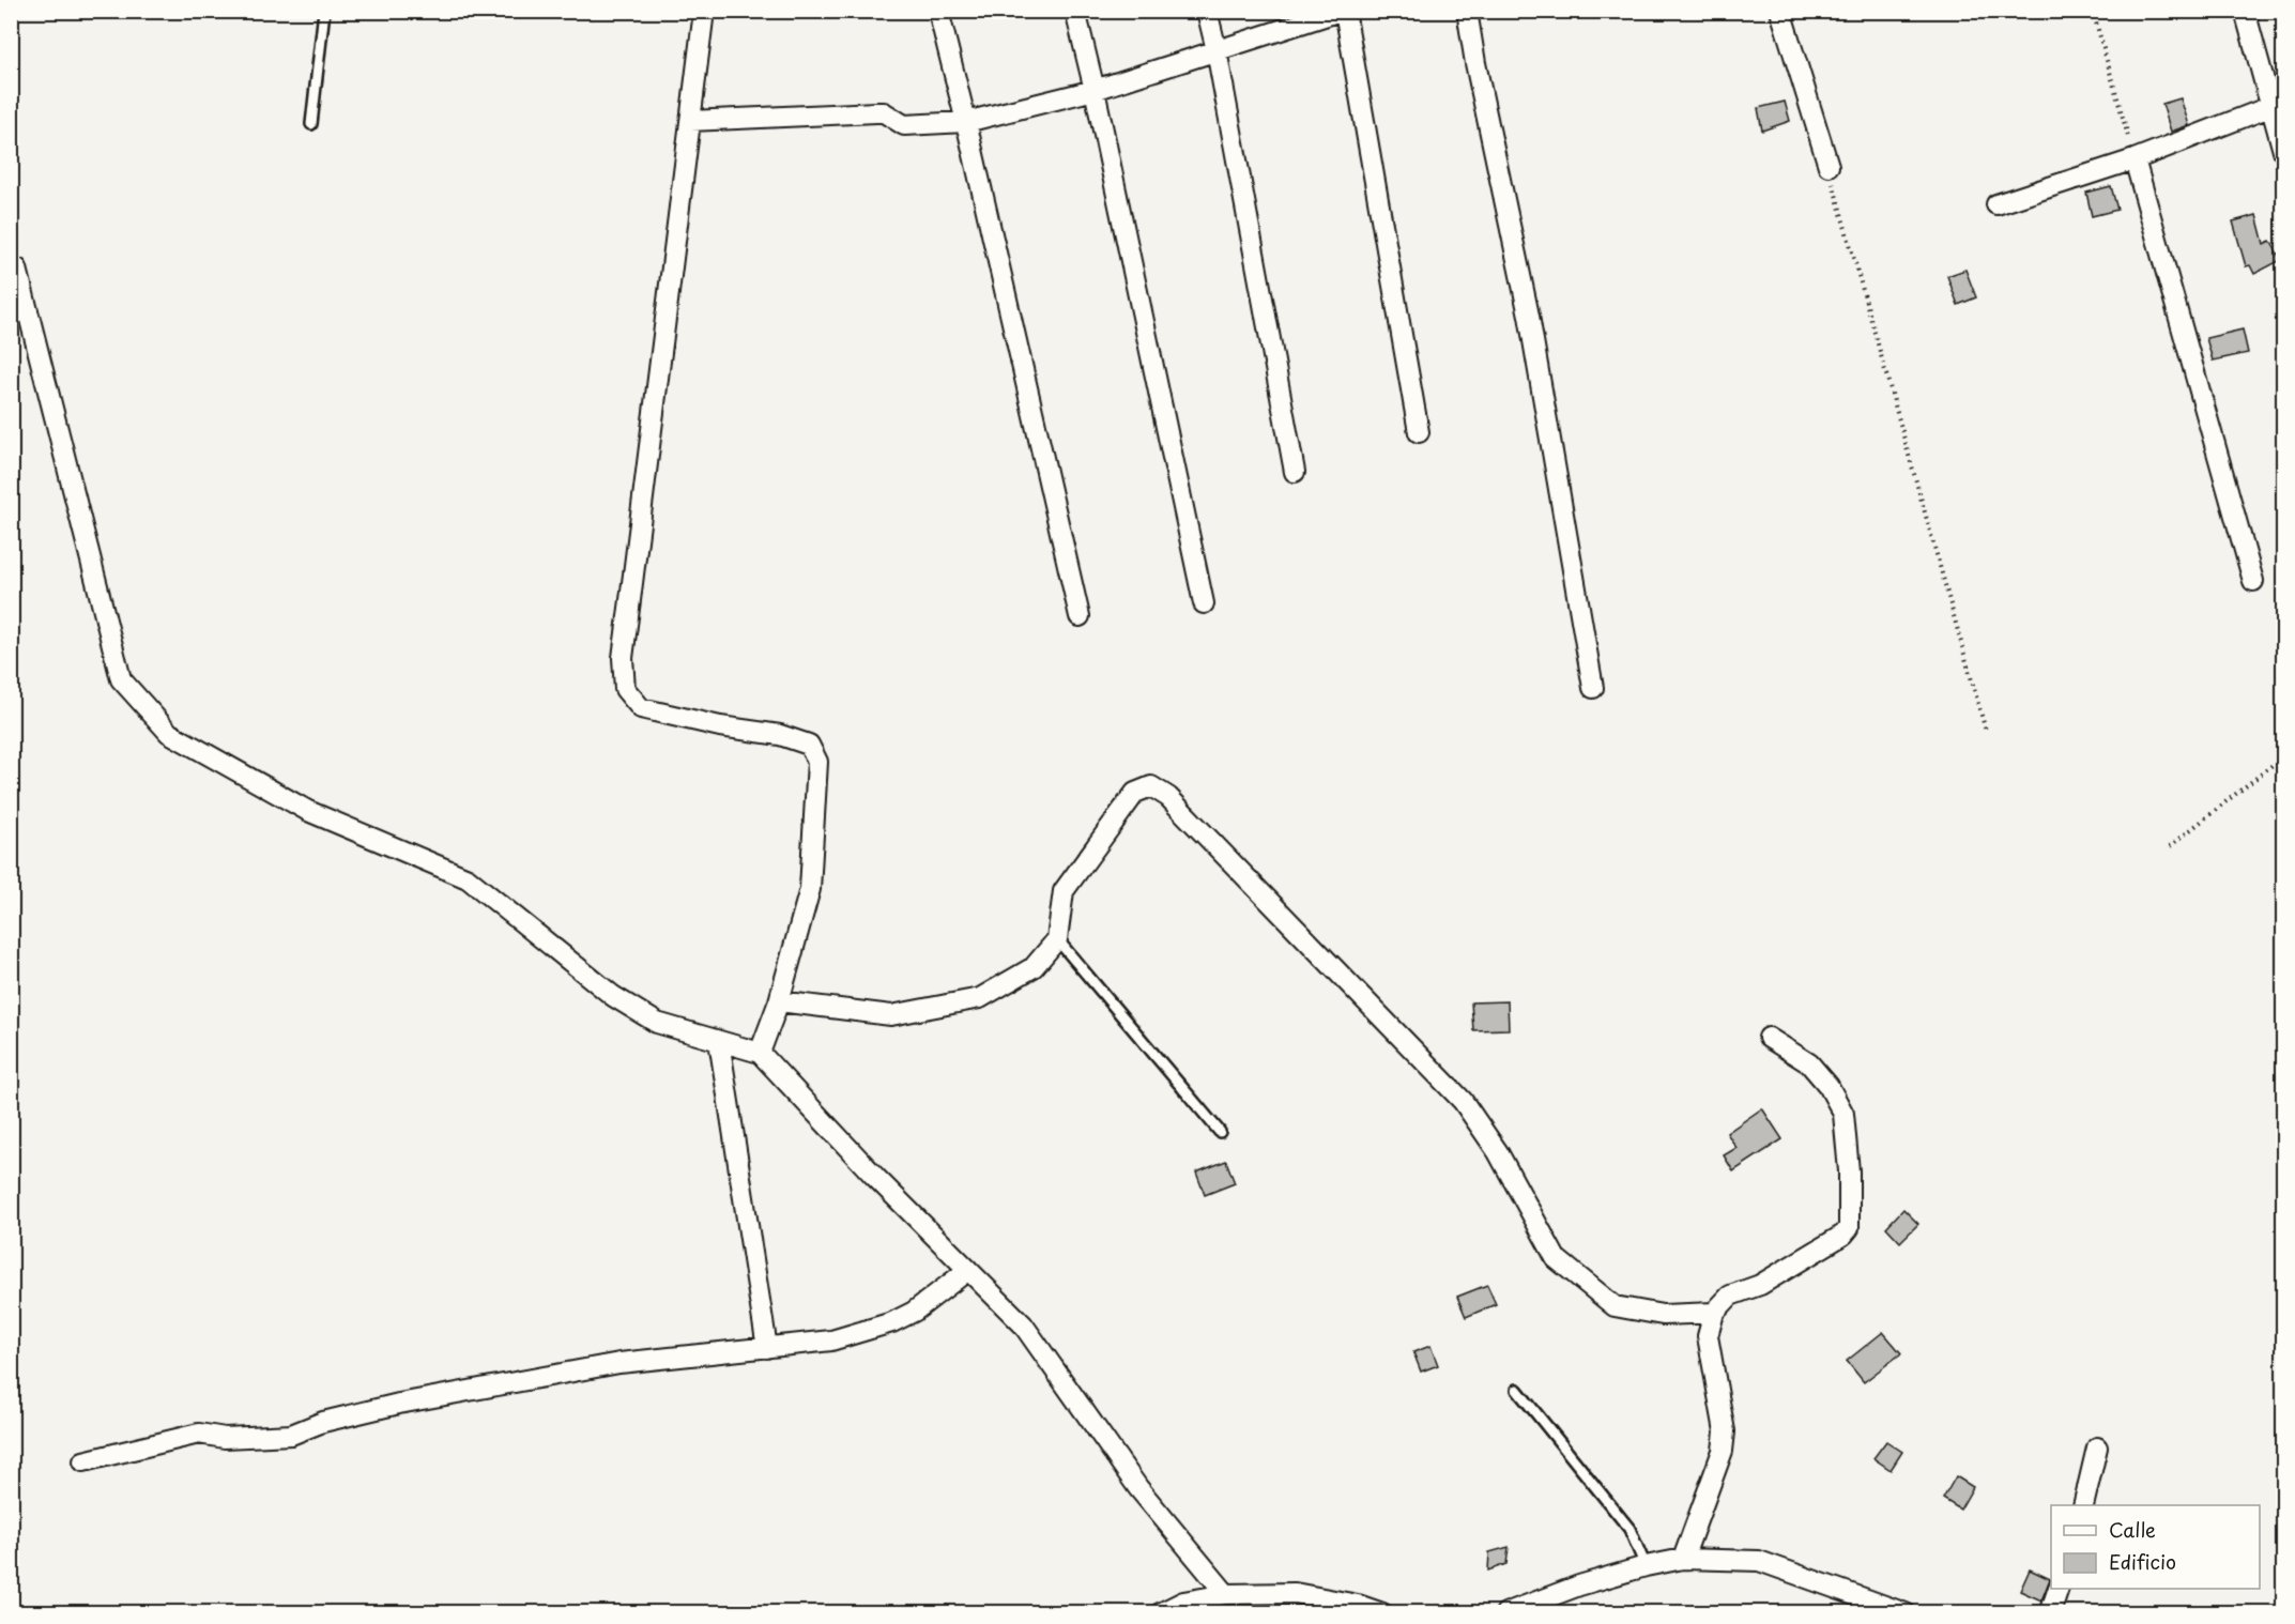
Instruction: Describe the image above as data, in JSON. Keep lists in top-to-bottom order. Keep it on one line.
{"legend":["Calle","Edificio"]}
